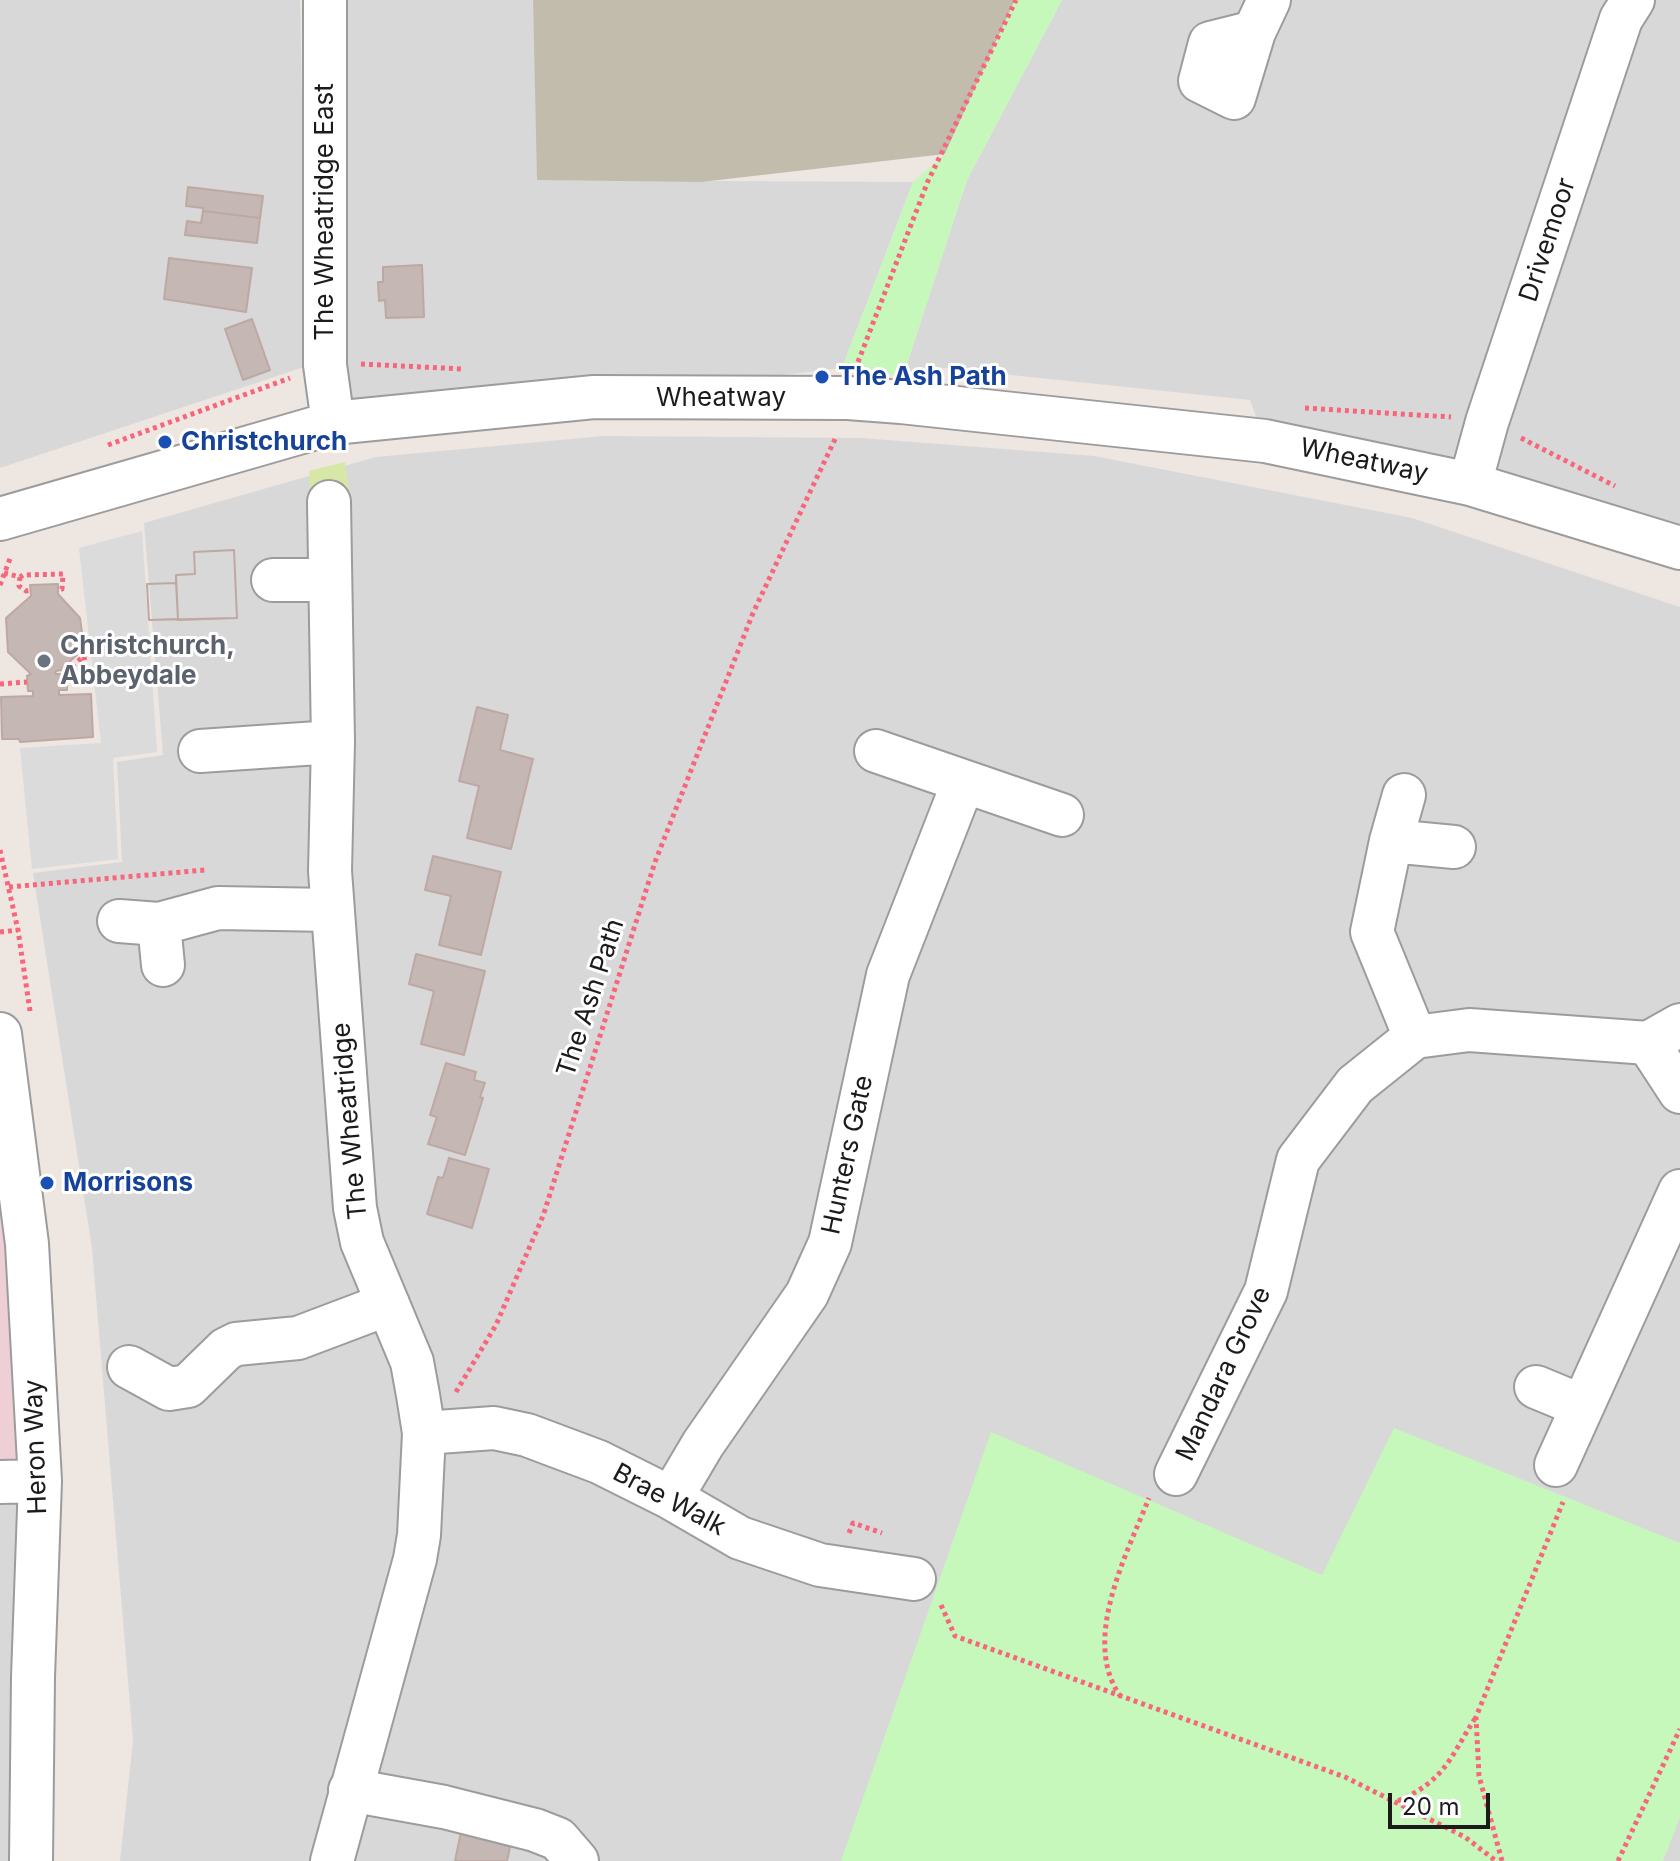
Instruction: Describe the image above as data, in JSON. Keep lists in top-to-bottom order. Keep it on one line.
{"streets":{"street":["The Wheatridge East","Drivemoor","Wheatway","The Wheatridge","Hunters Gate","Mandara Grove","Heron Way","Brae Walk"],"path":["The Ash Path"]},"crossings":[["The Wheatridge East","Wheatway"],["Drivemoor","Wheatway"],["Wheatway","The Ash Path"],["The Ash Path","The Wheatridge"],["The Ash Path","Brae Walk"],["The Wheatridge","Brae Walk"],["Hunters Gate","Brae Walk"]],"places":["The Ash Path","Christchurch","Christchurch, Abbeydale","Morrisons"],"scale_bar":"20 m"}
